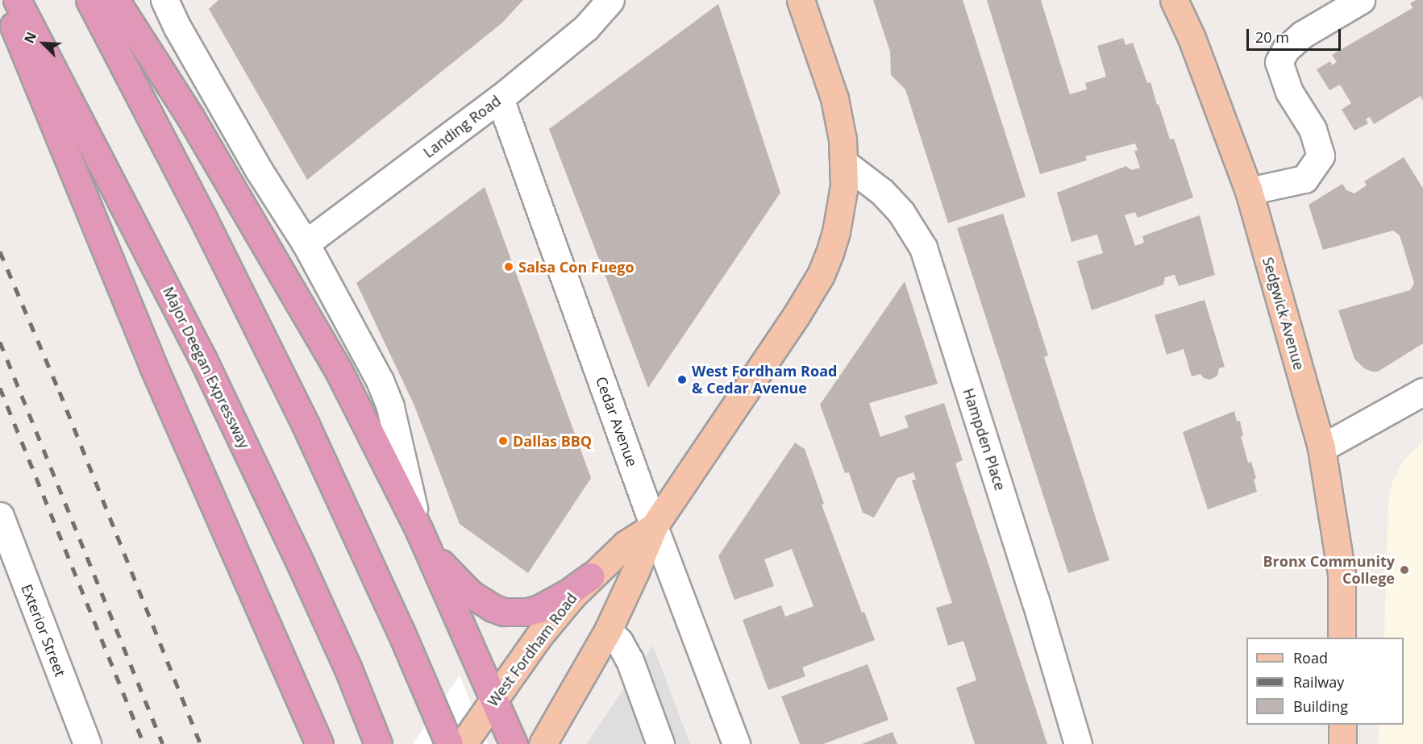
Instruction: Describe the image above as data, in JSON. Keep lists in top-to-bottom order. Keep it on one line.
{"streets":{"highway":["Major Deegan Expressway"],"main road":["Sedgwick Avenue","West Fordham Road"],"street":["Landing Road","Cedar Avenue","Hampden Place","Exterior Street"]},"crossings":[["Landing Road","Cedar Avenue"],["Cedar Avenue","West Fordham Road"],["Hampden Place","West Fordham Road"]],"places":["Salsa Con Fuego","West Fordham Road & Cedar Avenue","Dallas BBQ","Bronx Community College"],"legend":["Road","Railway","Building"],"scale_bar":"20 m","north":"top left"}
